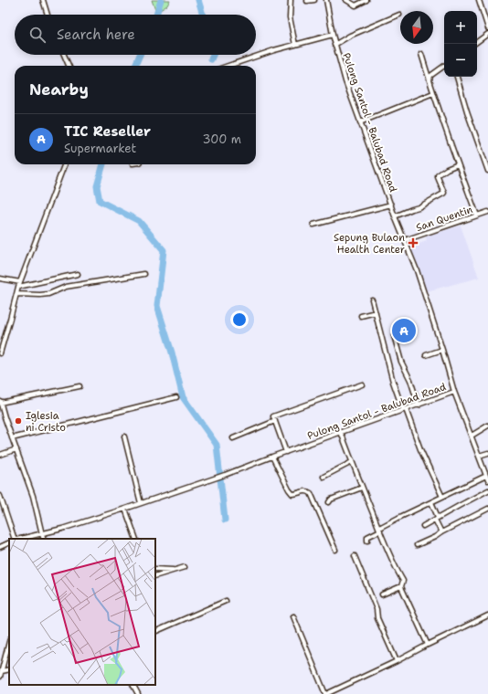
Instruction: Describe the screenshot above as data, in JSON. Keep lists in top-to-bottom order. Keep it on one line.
{"streets":{"street":["Pulong Santol - Balubad Road","San Quentin"]},"crossings":[["Pulong Santol - Balubad Road","San Quentin"]],"places":{"health":["Sepung Bulaon Health Center"],"other":["Iglesia ni Cristo"]},"north":"bottom","page":{"map_buttons":["+","−"],"search":"Search here","heading":"Nearby","list":[{"mark":"A","name":"TIC Reseller","note":"Supermarket","value":"300 m"}],"pins":"A"}}
